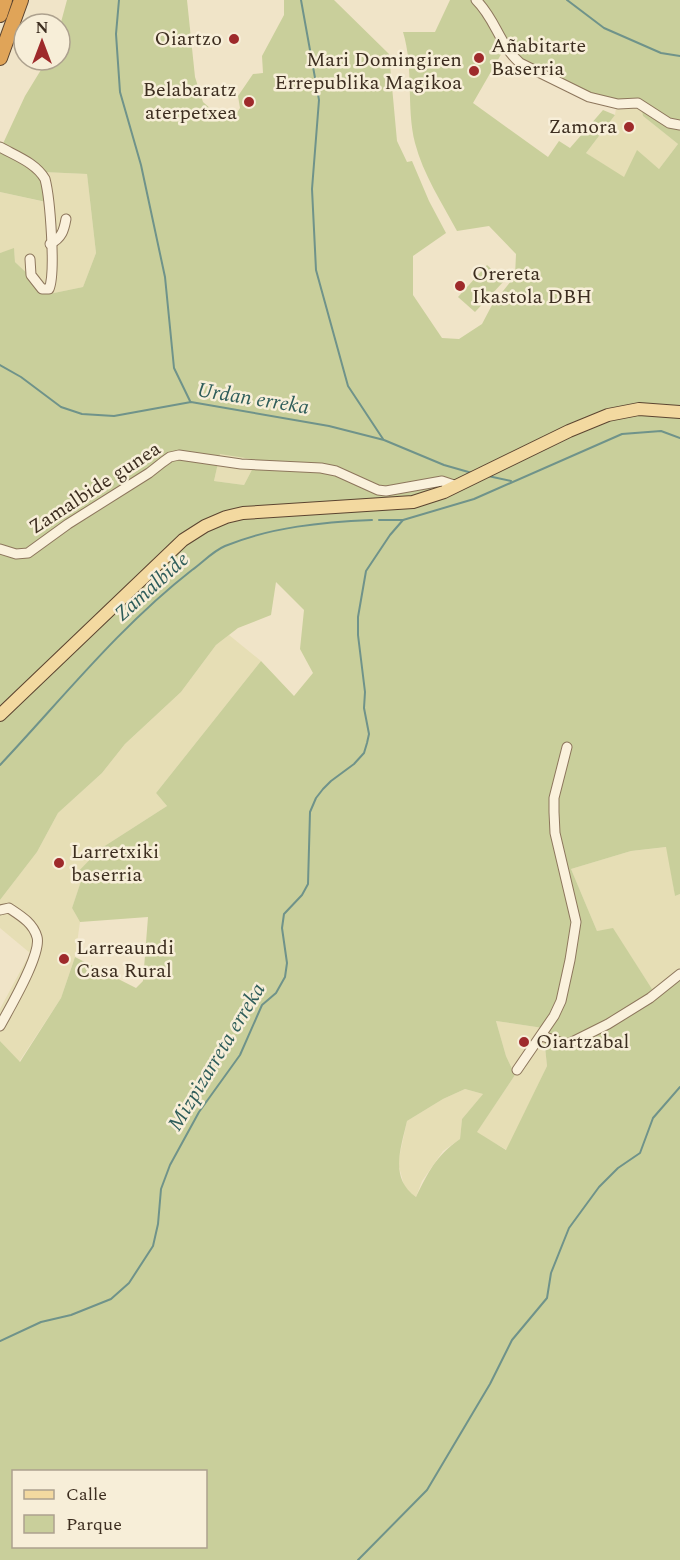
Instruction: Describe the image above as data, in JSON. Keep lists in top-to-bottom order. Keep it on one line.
{"streets":{"street":["Zamalbide gunea"]},"water":["Urdan erreka","Zamalbide","Mizpizarreta erreka"],"places":["Oiartzo","Añabitarte Baserria","Mari Domingiren Errepublika Magikoa","Belabaratz aterpetxea","Zamora","Orereta Ikastola DBH","Larretxiki baserria","Larreaundi Casa Rural","Oiartzabal"],"legend":["Calle","Parque"],"north":"top"}
